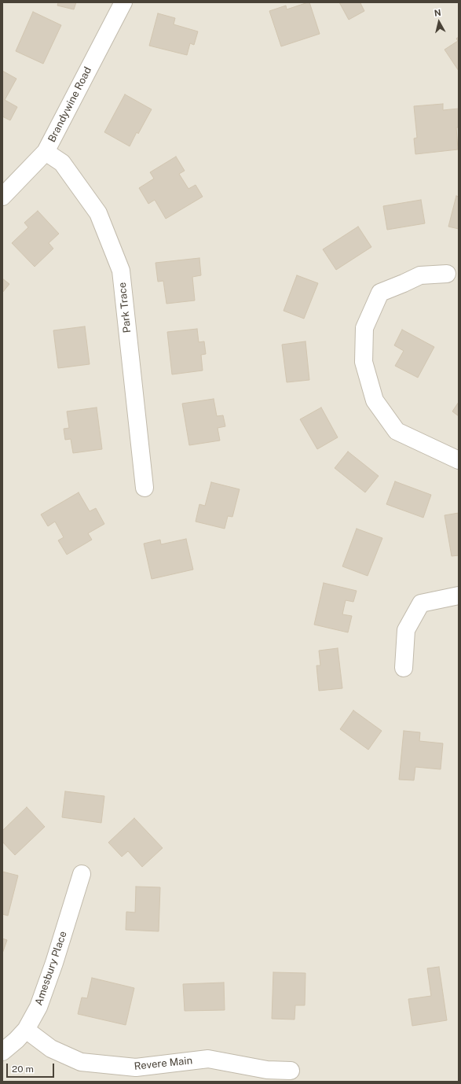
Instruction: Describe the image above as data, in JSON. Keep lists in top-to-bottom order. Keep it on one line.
{"streets":{"street":["Brandywine Road","Park Trace","Amesbury Place","Revere Main"]},"crossings":[["Brandywine Road","Park Trace"],["Amesbury Place","Revere Main"]],"scale_bar":"20 m","north":"top"}
